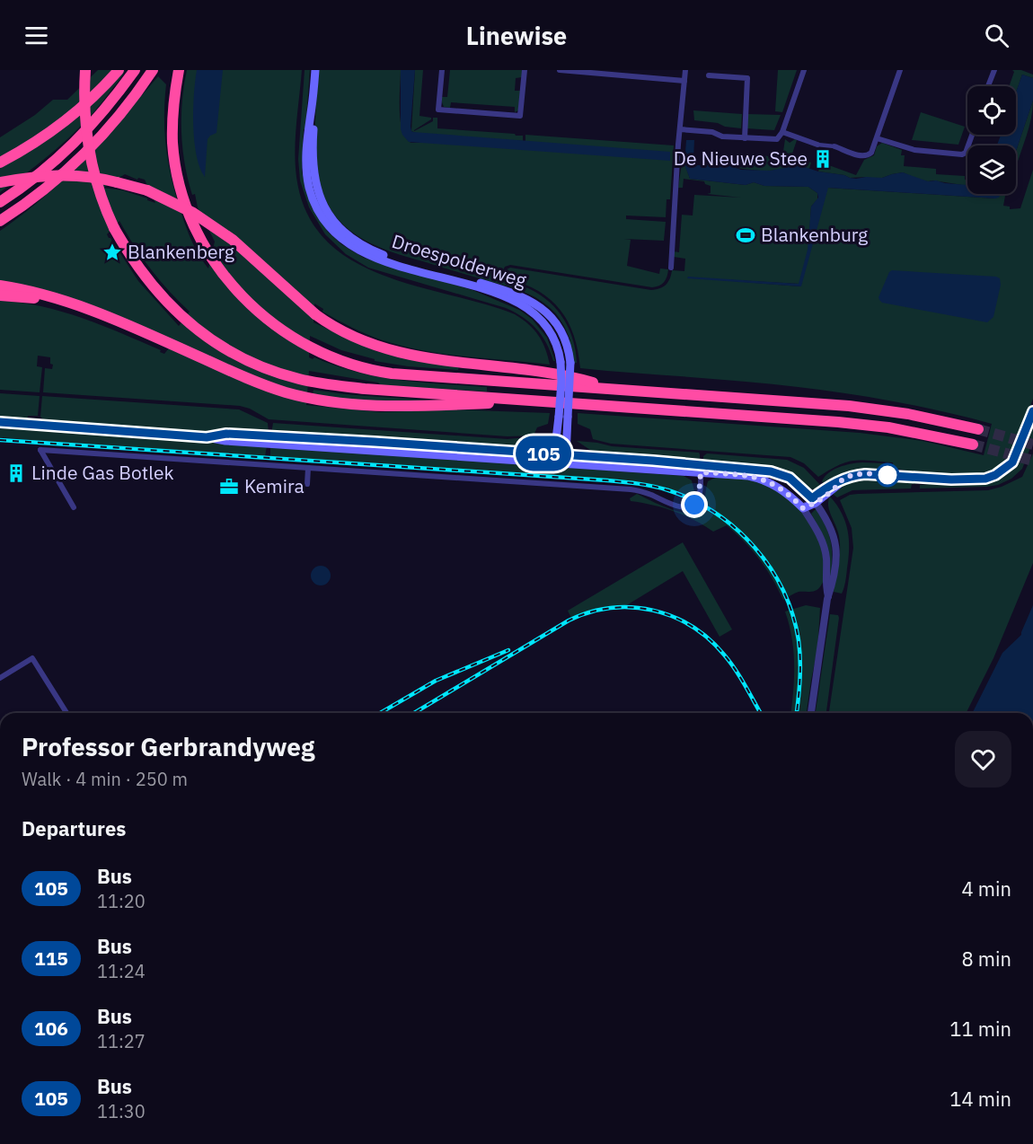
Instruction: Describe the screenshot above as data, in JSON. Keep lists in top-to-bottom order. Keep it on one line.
{"streets":{"main road":["Droespolderweg"]},"places":{"building":["De Nieuwe Stee","Linde Gas Botlek"],"sports":["Blankenburg"],"place":["Blankenberg"],"office":["Kemira"]},"lines":["bus line 105"],"page":{"header":"Linewise","on_map":"105","heading":[["Professor Gerbrandyweg","Walk · 4 min · 250 m"],"Departures"],"list":[{"mark":"105","name":"Bus","note":"11:20","value":"4 min"},{"mark":"115","name":"Bus","note":"11:24","value":"8 min"},{"mark":"106","name":"Bus","note":"11:27","value":"11 min"},{"mark":"105","name":"Bus","note":"11:30","value":"14 min"}]}}
